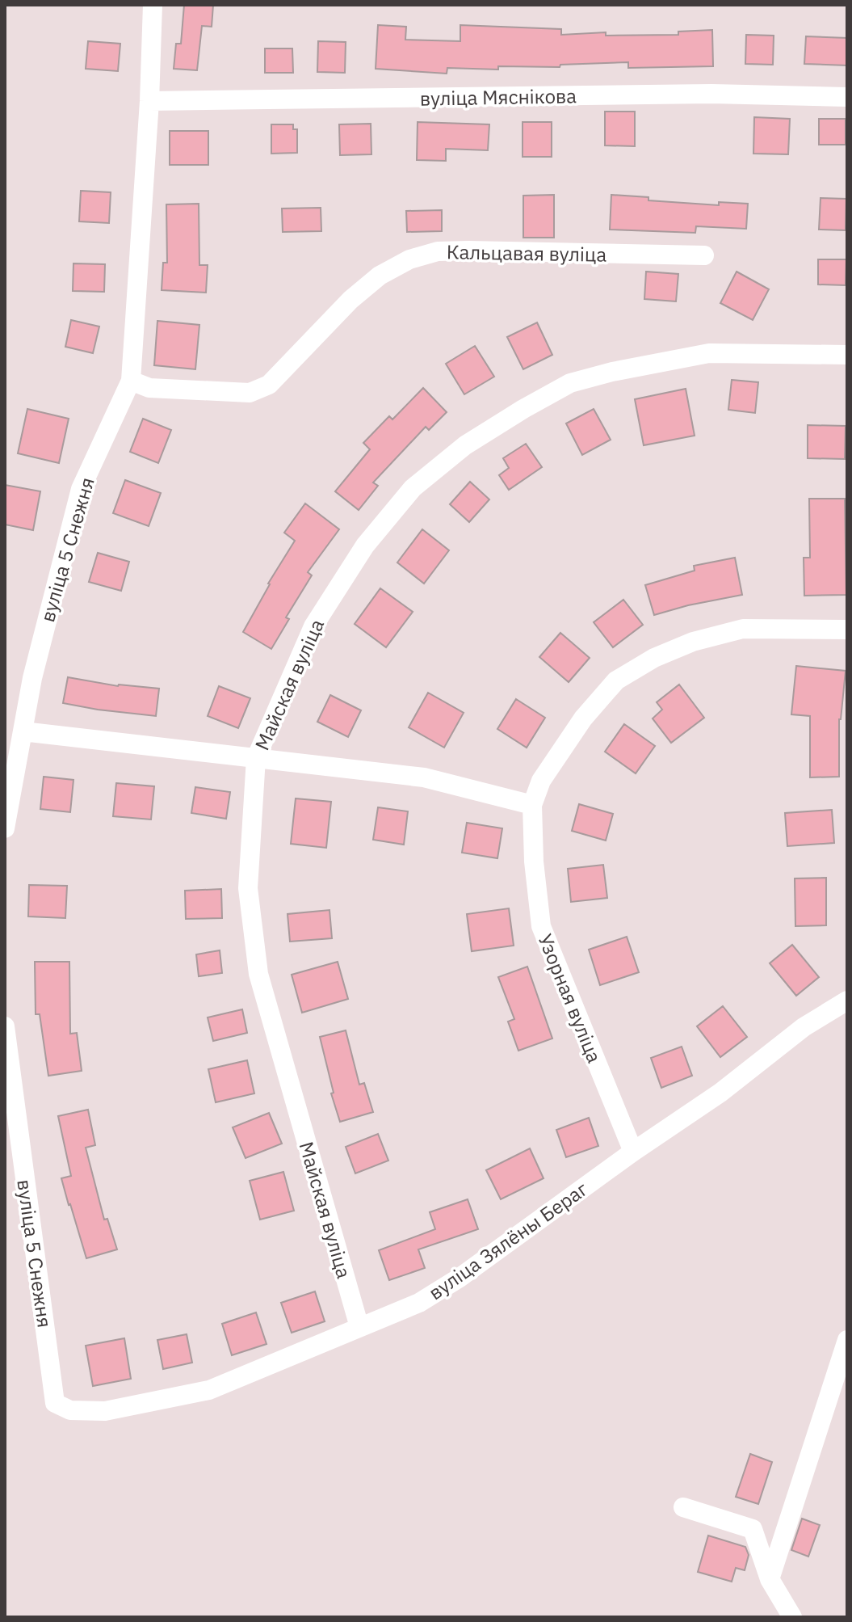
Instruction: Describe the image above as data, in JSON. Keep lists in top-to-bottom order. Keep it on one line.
{"streets":{"street":["вуліца Мяснікова","Кальцавая вуліца","вуліца 5 Снежня","Майская вуліца","Узорная вуліца","вуліца Зялёны Бераг"]},"crossings":[["вуліца Мяснікова","вуліца 5 Снежня"],["Кальцавая вуліца","вуліца 5 Снежня"],["вуліца 5 Снежня","вуліца Зялёны Бераг"],["Майская вуліца","вуліца Зялёны Бераг"],["Узорная вуліца","вуліца Зялёны Бераг"]]}
